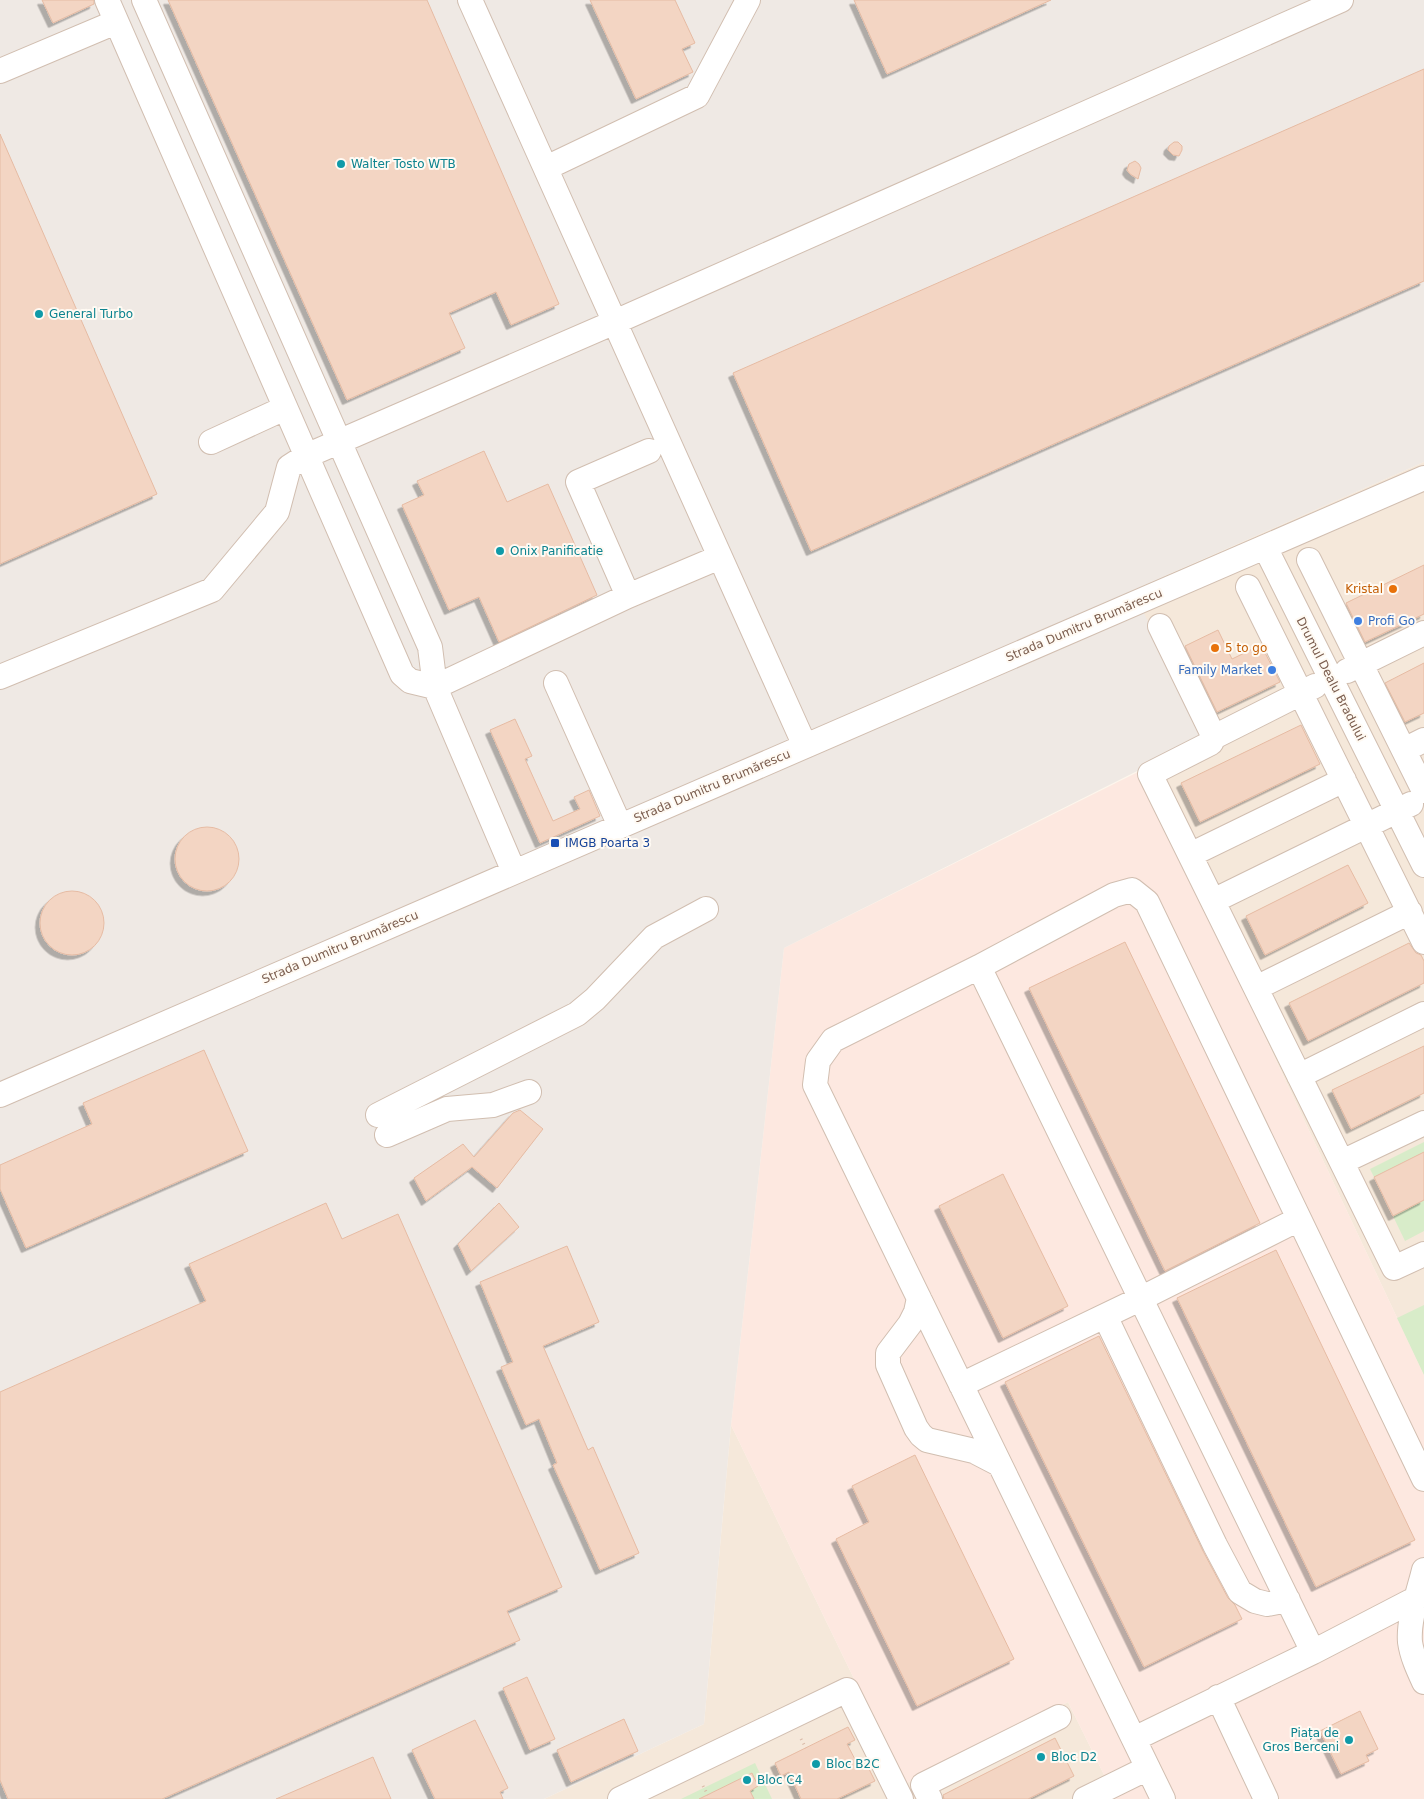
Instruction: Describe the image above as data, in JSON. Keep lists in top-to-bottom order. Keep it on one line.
{"streets":{"street":["Strada Dumitru Brumărescu","Drumul Dealu Bradului"]},"crossings":[["Strada Dumitru Brumărescu","Drumul Dealu Bradului"]],"places":{"other":["Walter Tosto WTB","General Turbo","Onix Panificatie","Kristal","Profi Go","5 to go","Family Market","Piața de Gros Berceni","Bloc D2","Bloc B2C","Bloc C4"],"transit":["IMGB Poarta 3"]}}
